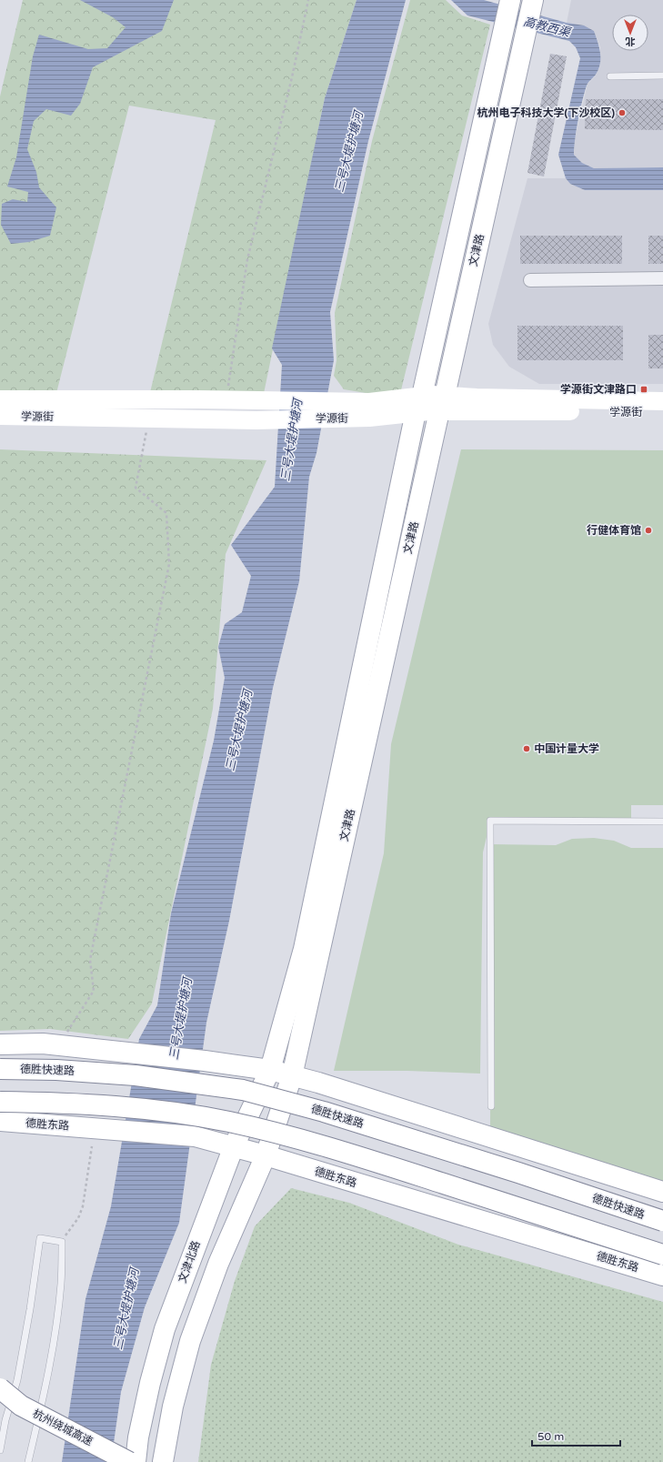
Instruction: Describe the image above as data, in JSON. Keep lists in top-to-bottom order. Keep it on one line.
{"streets":{"main road":["文津路","学源街","德胜快速路","德胜东路","文津北路","杭州绕城高速"]},"crossings":[["文津路","学源街"],["文津路","文津北路"],["德胜东路","文津北路"]],"water":["高教西渠","三号大堤护塘河"],"places":{"other":["杭州电子科技大学(下沙校区)","行健体育馆","中国计量大学"],"transit":["学源街文津路口"]},"scale_bar":"50 m","north":"bottom"}
